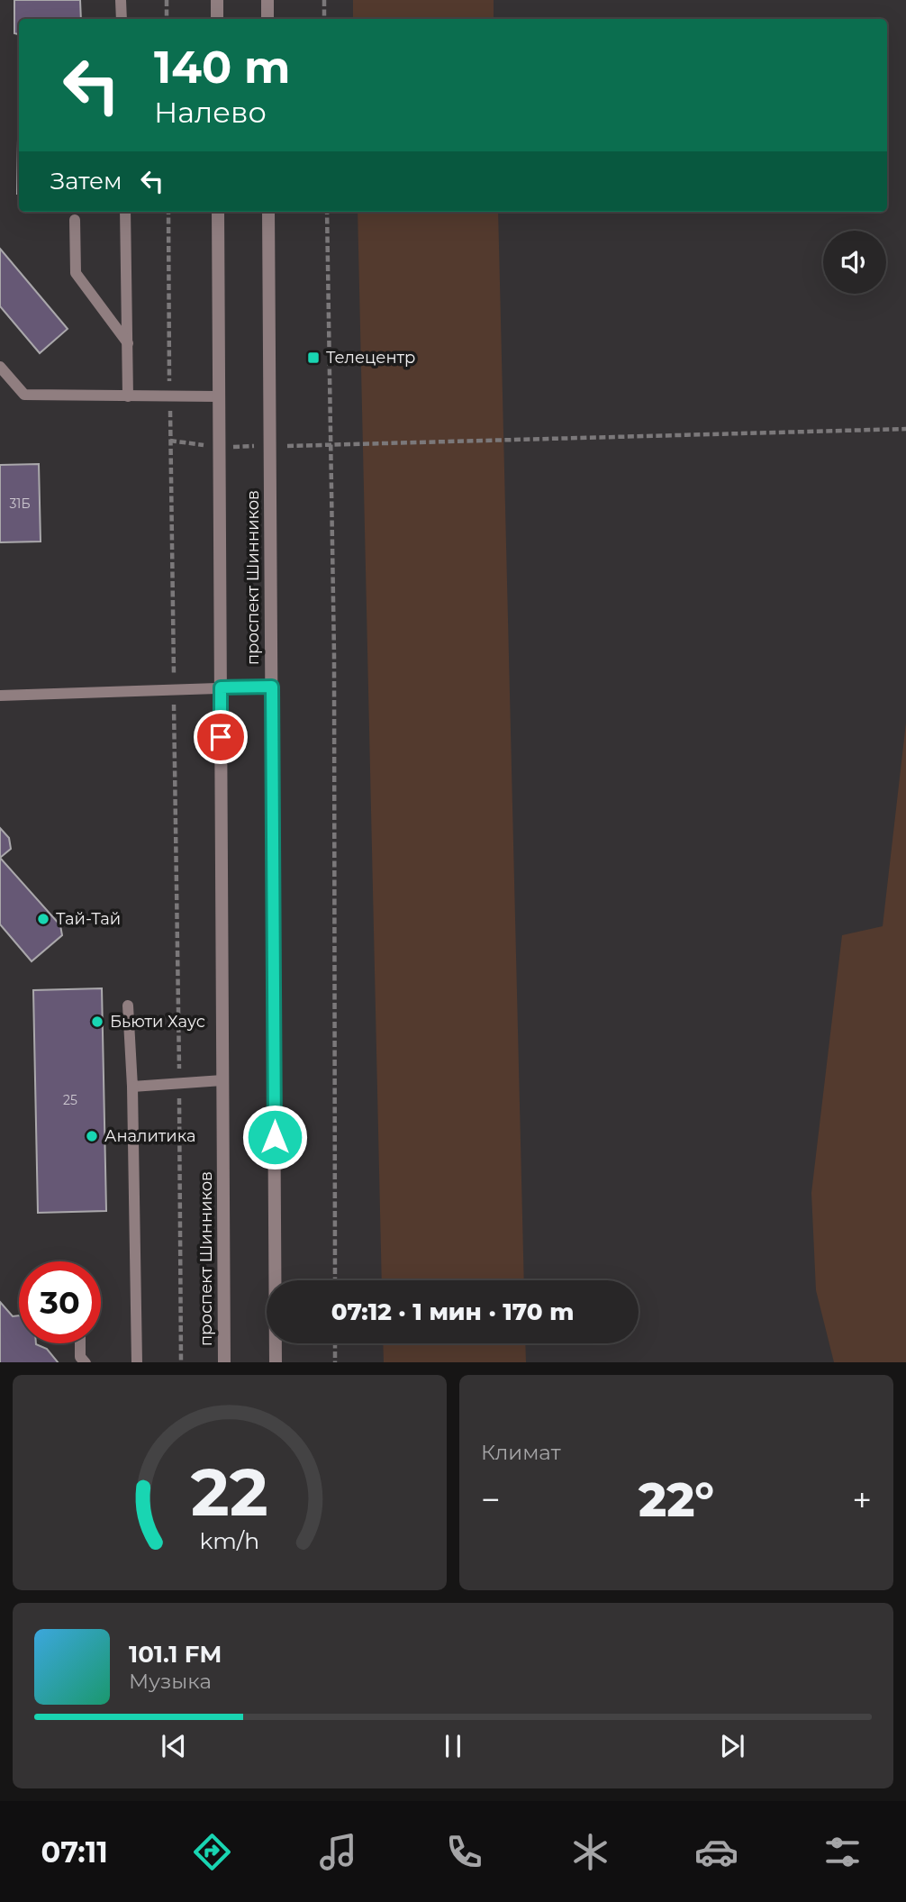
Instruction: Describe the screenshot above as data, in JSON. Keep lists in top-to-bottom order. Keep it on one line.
{"streets":{"street":["проспект Шинников"]},"places":{"transit":["Телецентр"],"other":["Тай-Тай","Бьюти Хаус","Аналитика"]},"house_numbers":["31Б","25"],"page":{"turn":["140 m","Налево"],"then":"Затем","limit":"30","trip":"07:12 · 1 мин · 170 m","tile":"Климат","heat":["−","22°","+"],"song":["101.1 FM","Музыка"],"tabs":"07:11","gauge":["22","km/h"]}}
